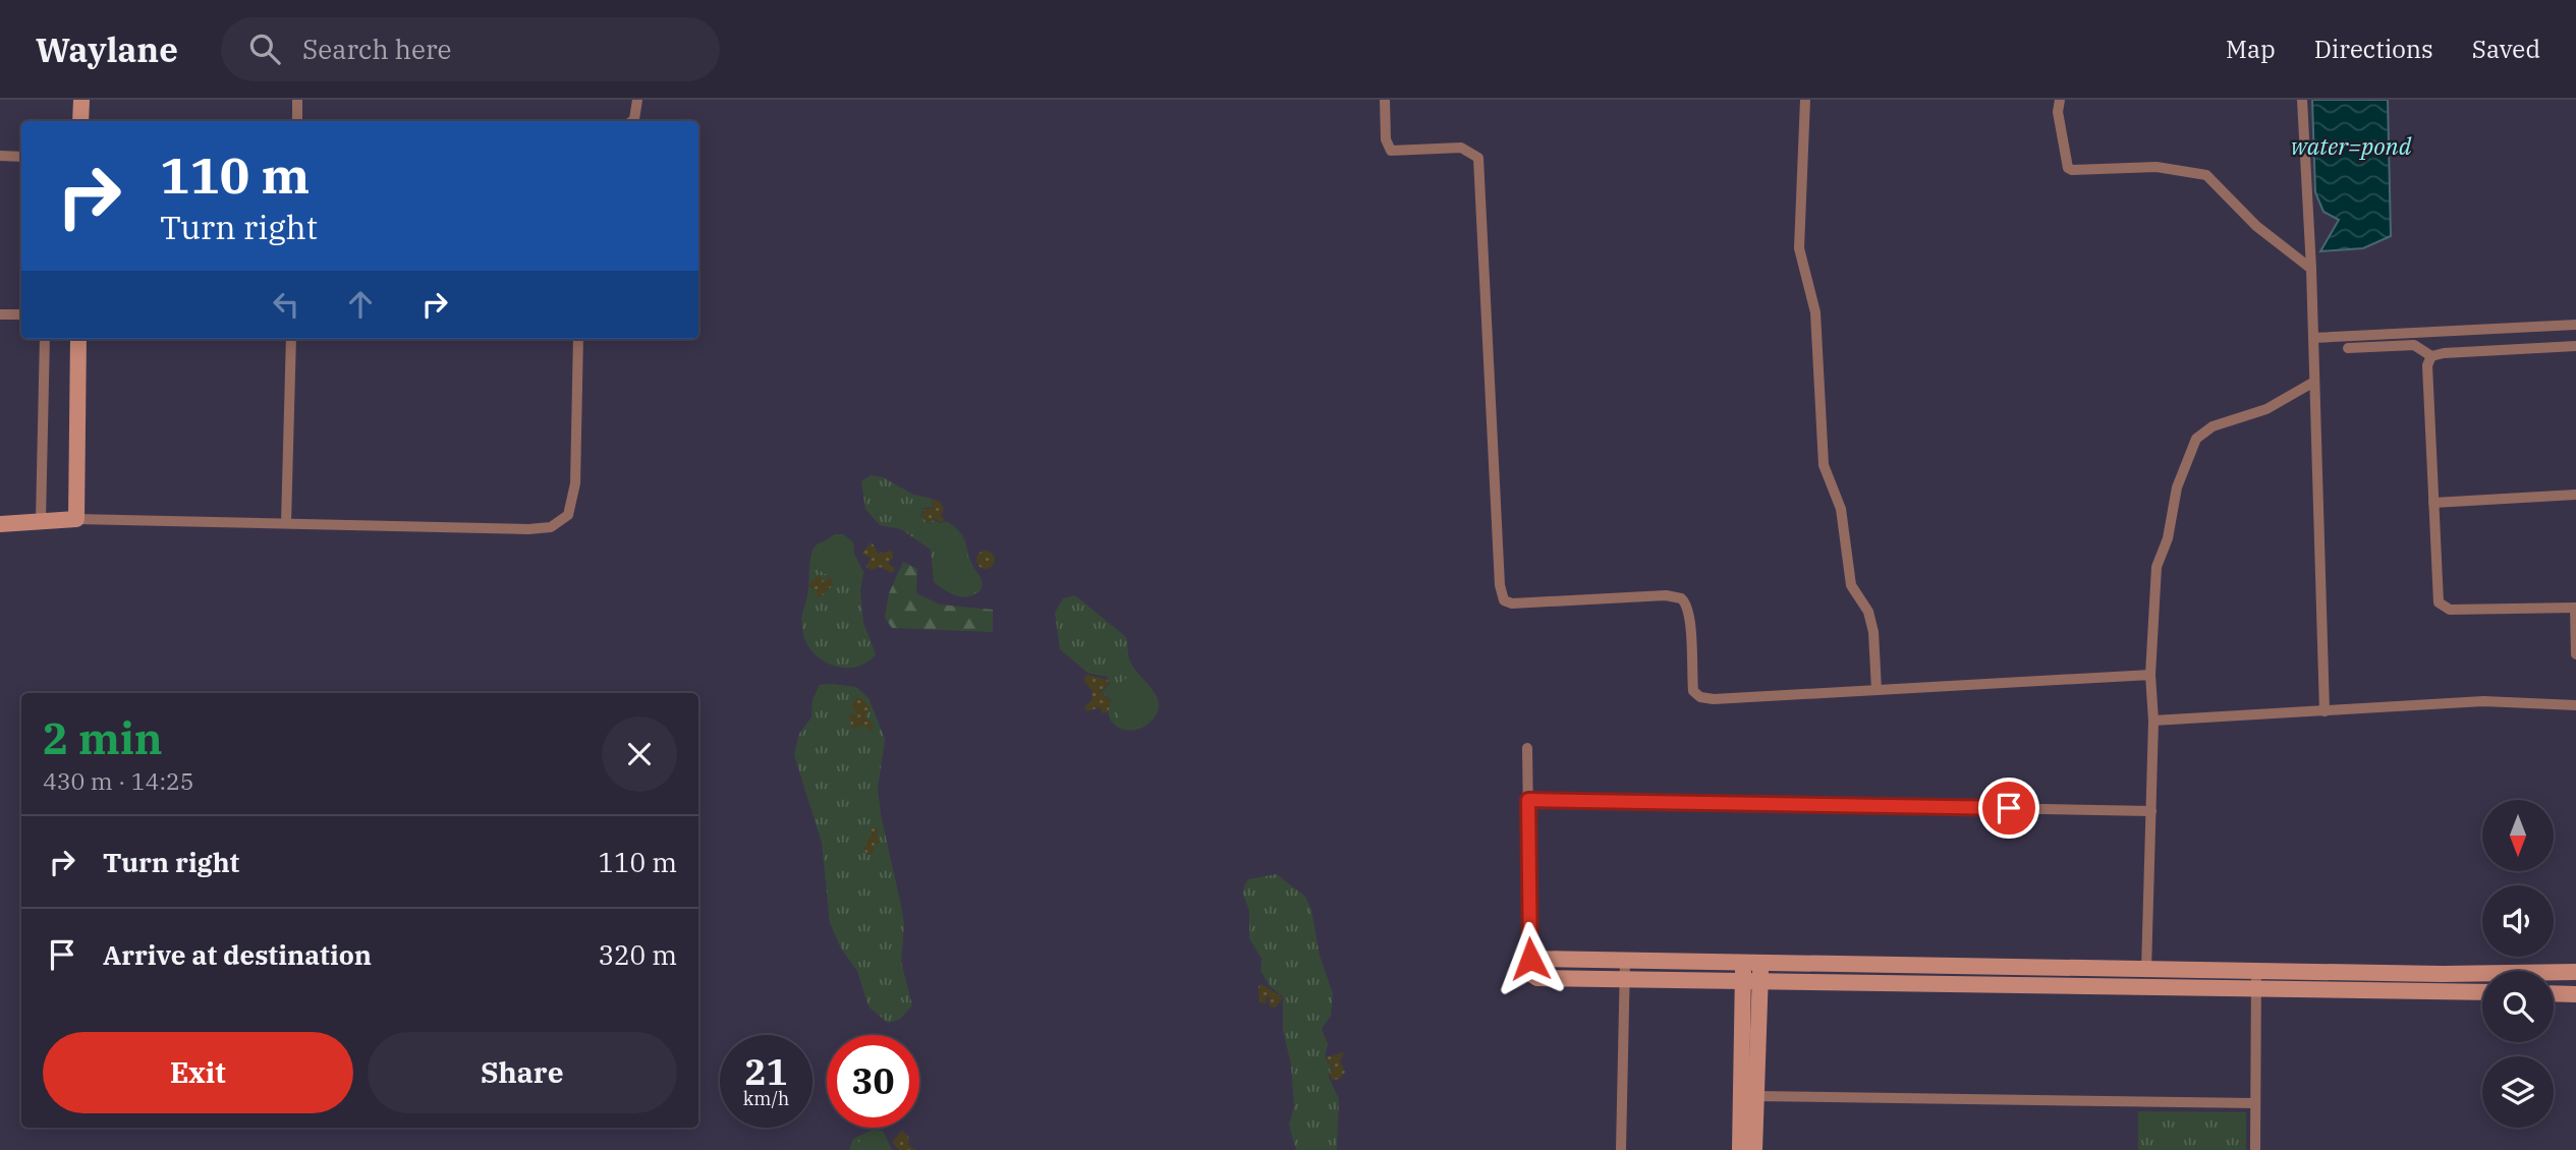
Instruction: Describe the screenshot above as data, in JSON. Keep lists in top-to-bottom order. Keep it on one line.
{"water":["water=pond"],"north":"bottom","page":{"header":"Waylane","search":"Search here","nav":["Map","Directions","Saved"],"turn":["110 m","Turn right"],"heading":["2 min","430 m · 14:25"],"list":[{"name":"Turn right","value":"110 m"},{"name":"Arrive at destination","value":"320 m"}],"buttons":["Exit","Share"],"speed":"21 km/h","limit":"30"}}
